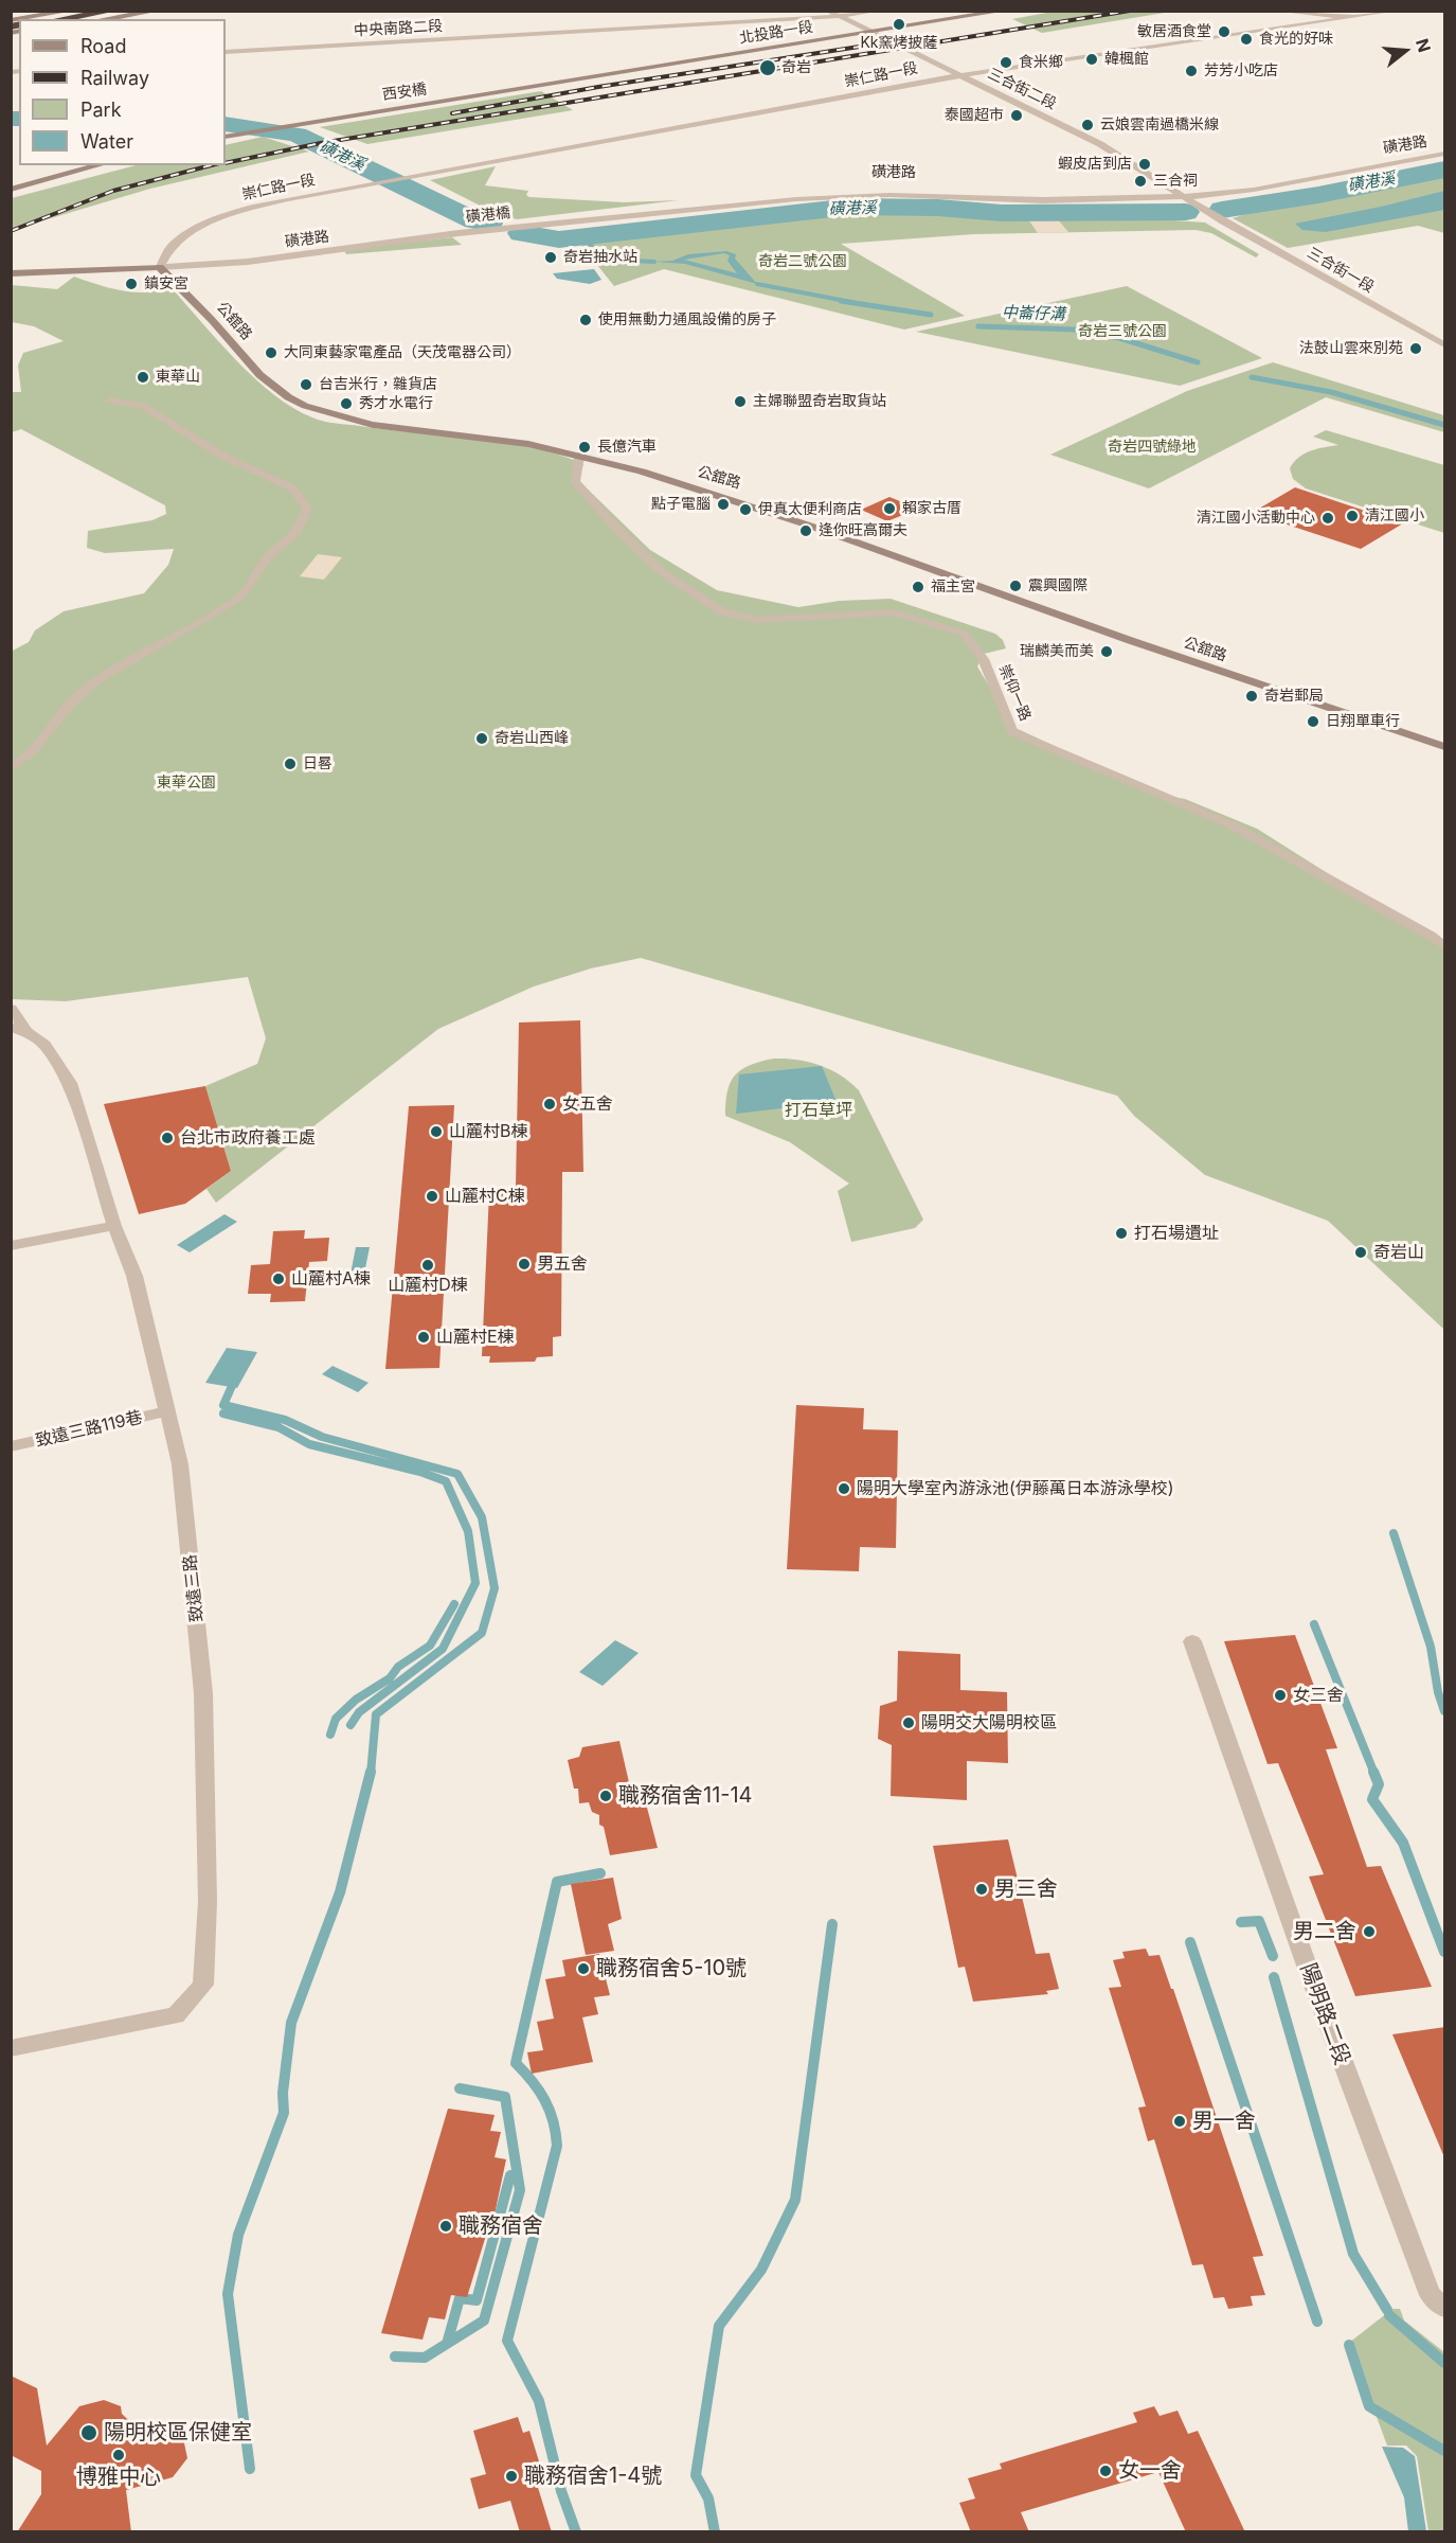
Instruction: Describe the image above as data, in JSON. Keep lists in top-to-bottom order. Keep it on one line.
{"streets":{"street":["中央南路二段","北投路一段","崇仁路一段","三合街二段","西安橋","磺港路","磺港橋","三合街一段","公舘路","崇仰一路","致遠三路119巷","致遠三路","陽明路二段"]},"crossings":[["中央南路二段","三合街二段"],["北投路一段","三合街二段"],["北投路一段","西安橋"],["崇仁路一段","三合街二段"],["崇仁路一段","磺港路"],["崇仁路一段","公舘路"],["三合街二段","磺港路"],["三合街二段","三合街一段"],["磺港路","磺港橋"],["磺港路","公舘路"],["公舘路","崇仰一路"],["致遠三路119巷","致遠三路"]],"water":["磺港溪","中崙仔溝"],"parks":["奇岩二號公園","奇岩三號公園","奇岩四號綠地","東華公園","打石草坪"],"places":["Kk窯烤披薩","敏居酒食堂","食光的好味","韓楓館","食米鄉","奇岩","芳芳小吃店","泰國超市","云娘雲南過橋米線","蝦皮店到店","三合祠","奇岩抽水站","鎮安宮","使用無動力通風設備的房子","法鼓山雲來別苑","大同東藝家電產品（天茂電器公司）","東華山","台吉米行，雜貨店","主婦聯盟奇岩取貨站","秀才水電行","長億汽車","點子電腦","賴家古厝","伊真太便利商店","清江國小","清江國小活動中心","逢你旺高爾夫","震興國際","福主宮","瑞麟美而美","奇岩郵局","日翔單車行","奇岩山西峰","日晷","女五舍","山麓村B棟","台北市政府養工處","山麓村C棟","打石場遺址","奇岩山","男五舍","山麓村D棟","山麓村A棟","山麓村E棟","陽明大學室內游泳池(伊藤萬日本游泳學校)","女三舍","陽明交大陽明校區","職務宿舍11-14","男三舍","男二舍","職務宿舍5-10號","男一舍","職務宿舍","陽明校區保健室","博雅中心","女一舍","職務宿舍1-4號"],"legend":["Road","Railway","Park","Water"],"north":"right"}
